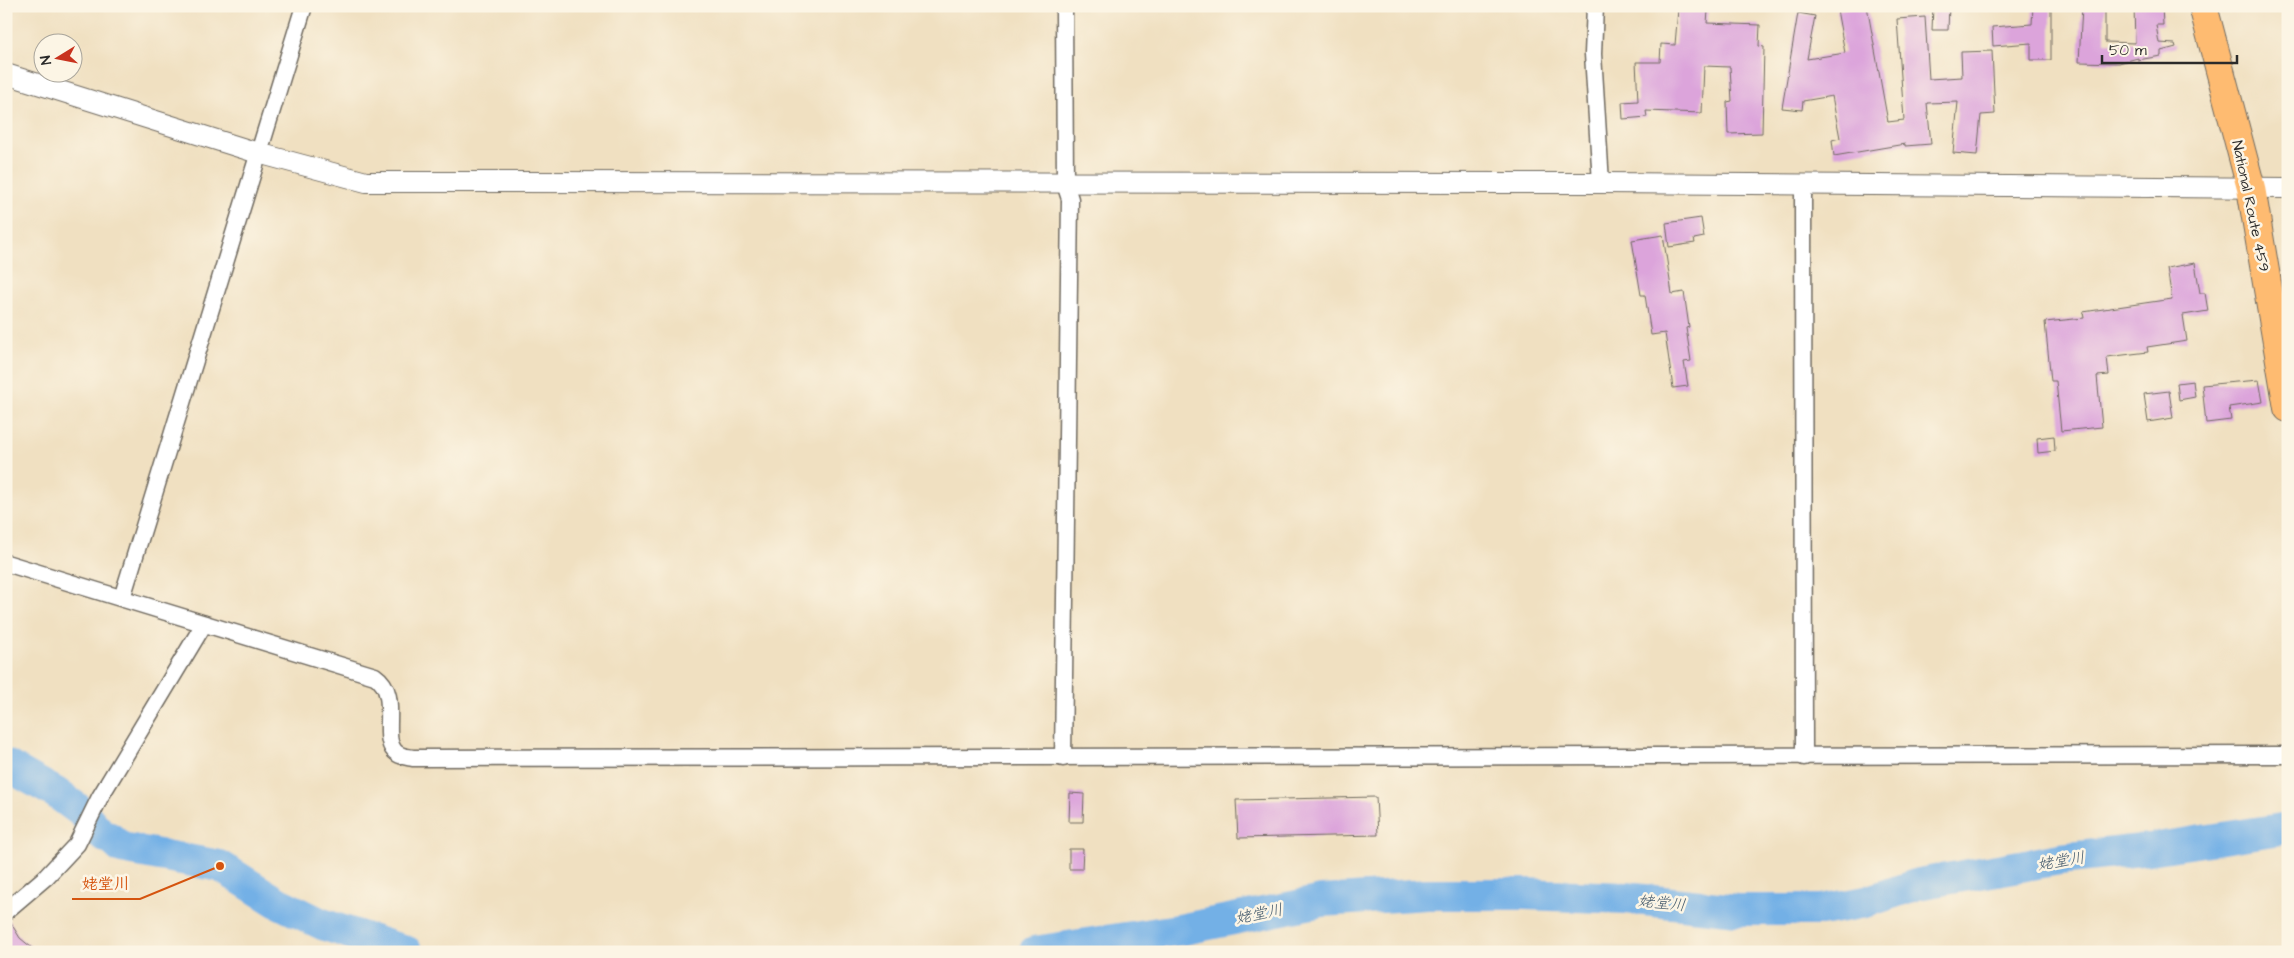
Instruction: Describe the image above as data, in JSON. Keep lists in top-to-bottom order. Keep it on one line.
{"streets":{"highway":["National Route 459"]},"water":["姥堂川"],"places":["姥堂川"],"scale_bar":"50 m","north":"left"}
